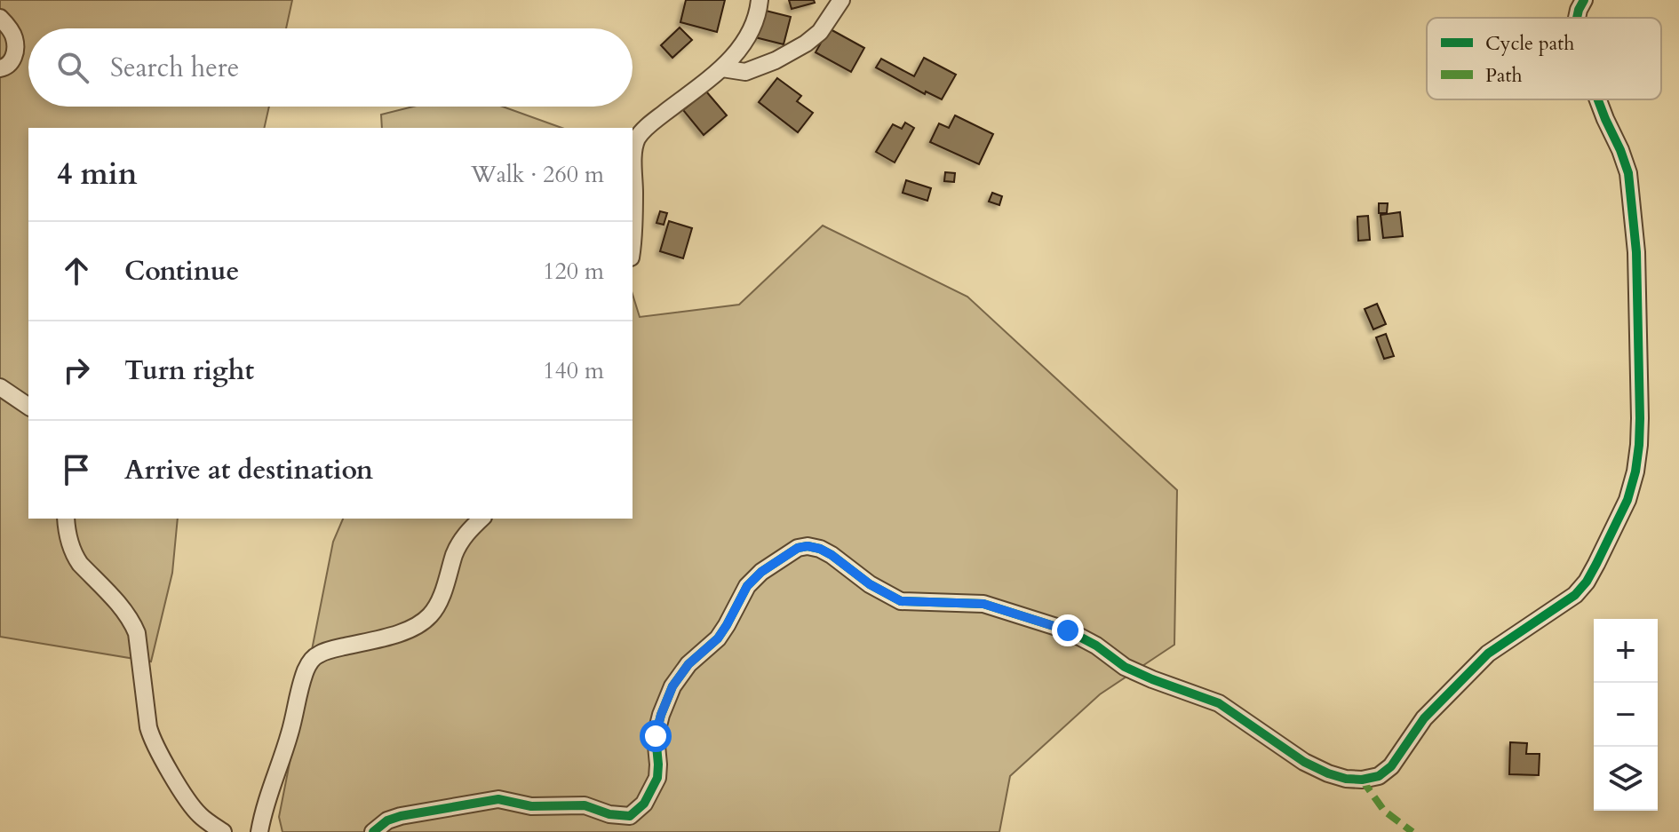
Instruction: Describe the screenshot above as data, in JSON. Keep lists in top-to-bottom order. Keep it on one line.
{"legend":["Cycle path","Path"],"page":{"search":"Search here","heading":["4 min","Walk · 260 m"],"list":[["Continue","120 m"],["Turn right","140 m"],"Arrive at destination"],"map_buttons":["+","−"]}}
